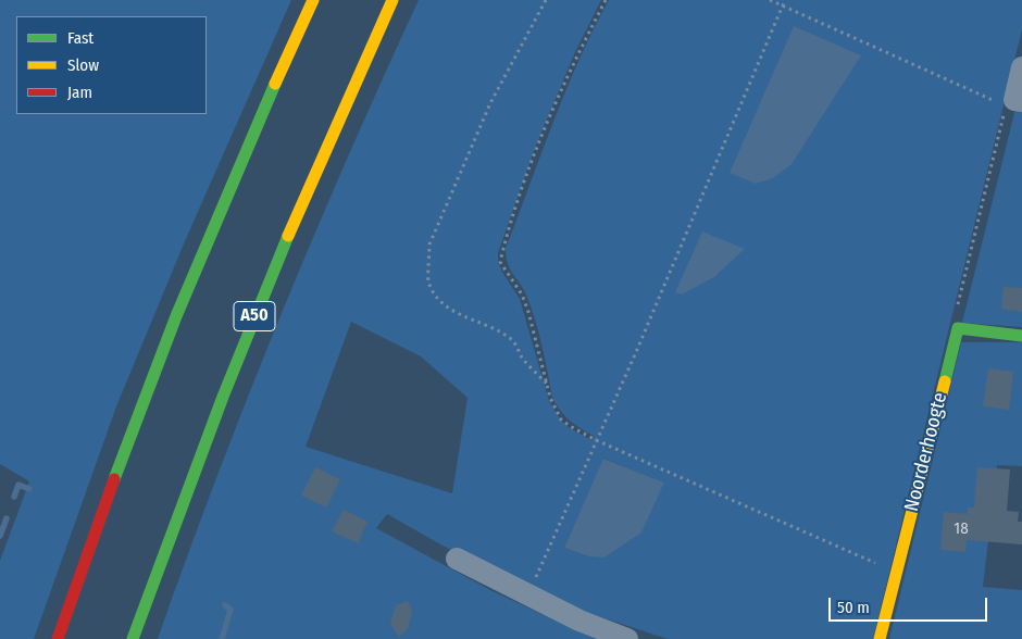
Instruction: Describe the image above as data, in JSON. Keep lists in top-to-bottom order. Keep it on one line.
{"streets":{"main road":["A50","Noorderhoogte"]},"house_numbers":["18"],"legend":["Fast","Slow","Jam"],"scale_bar":"50 m"}
